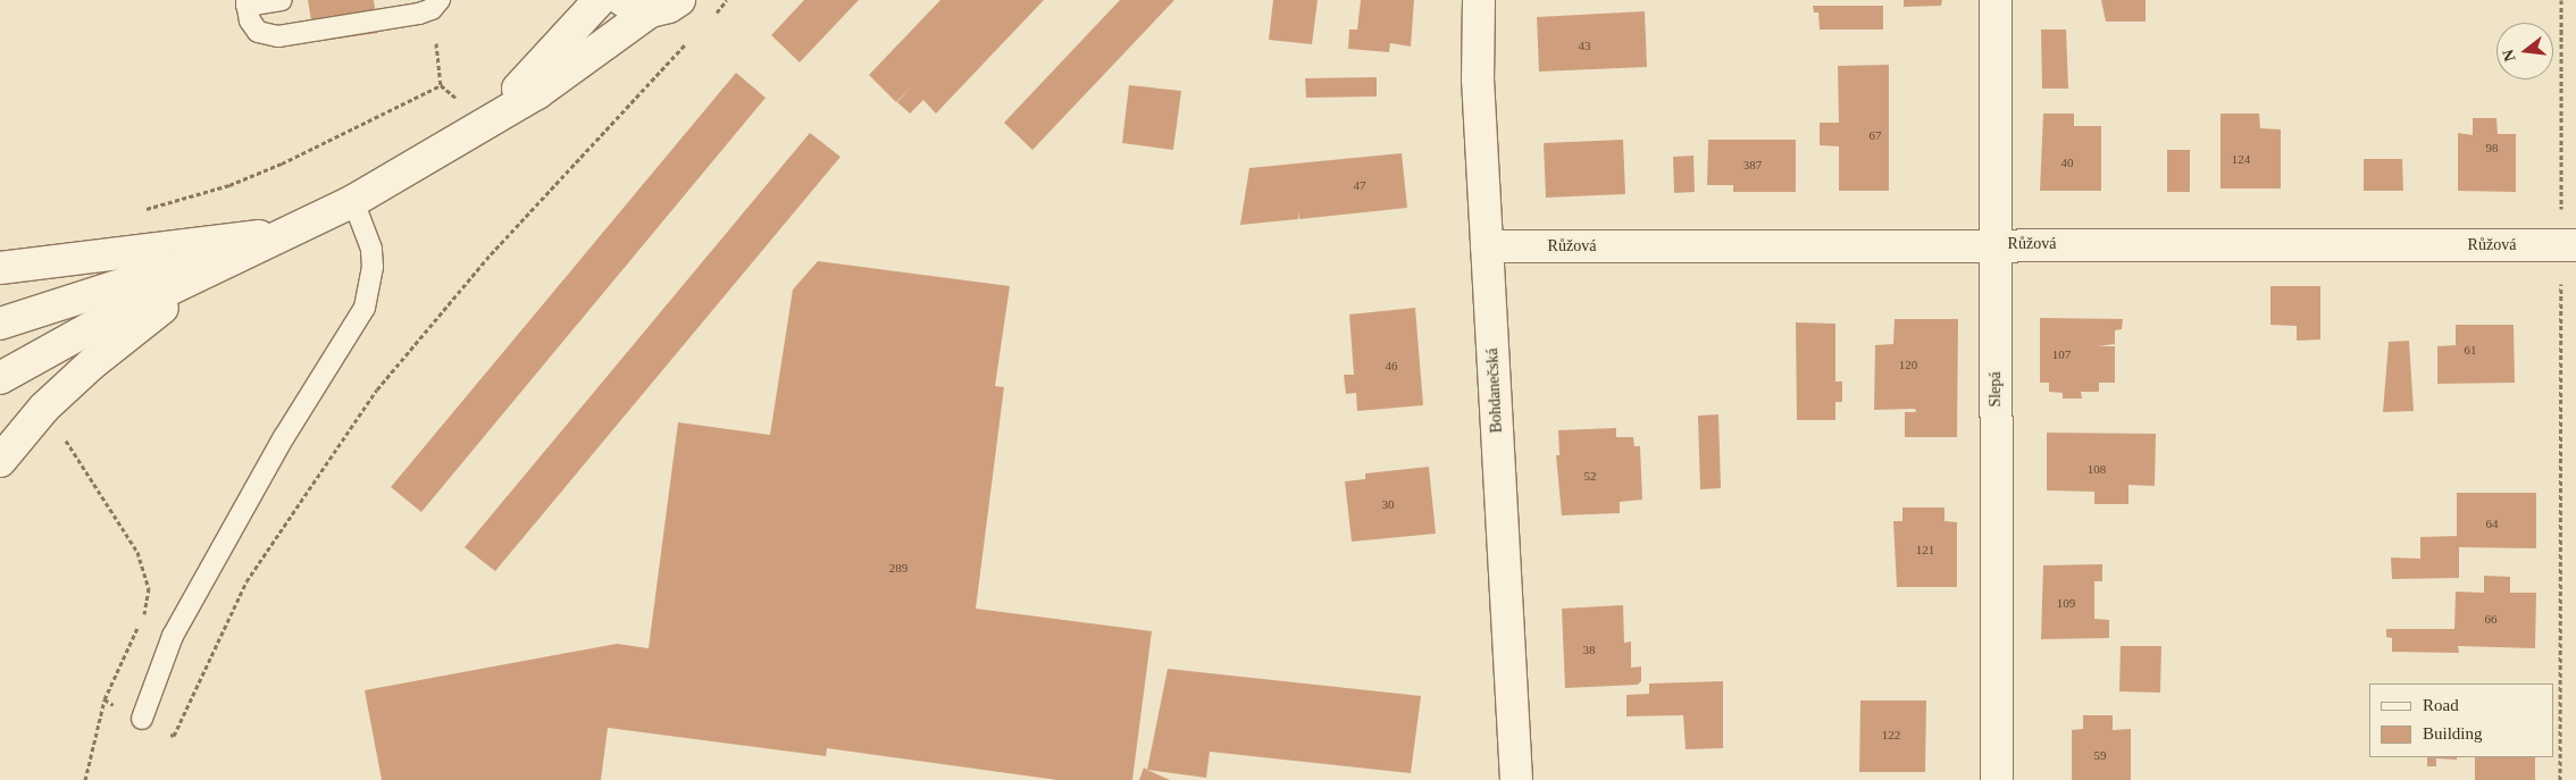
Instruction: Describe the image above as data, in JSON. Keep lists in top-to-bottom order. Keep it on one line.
{"streets":{"street":["Růžová","Slepá","Bohdanečská"]},"crossings":[["Růžová","Slepá"],["Růžová","Bohdanečská"]],"house_numbers":["43","67","98","124","40","387","47","61","107","120","46","108","52","30","64","121","289","109","66","38","122","59"],"legend":["Road","Building"],"north":"left"}
